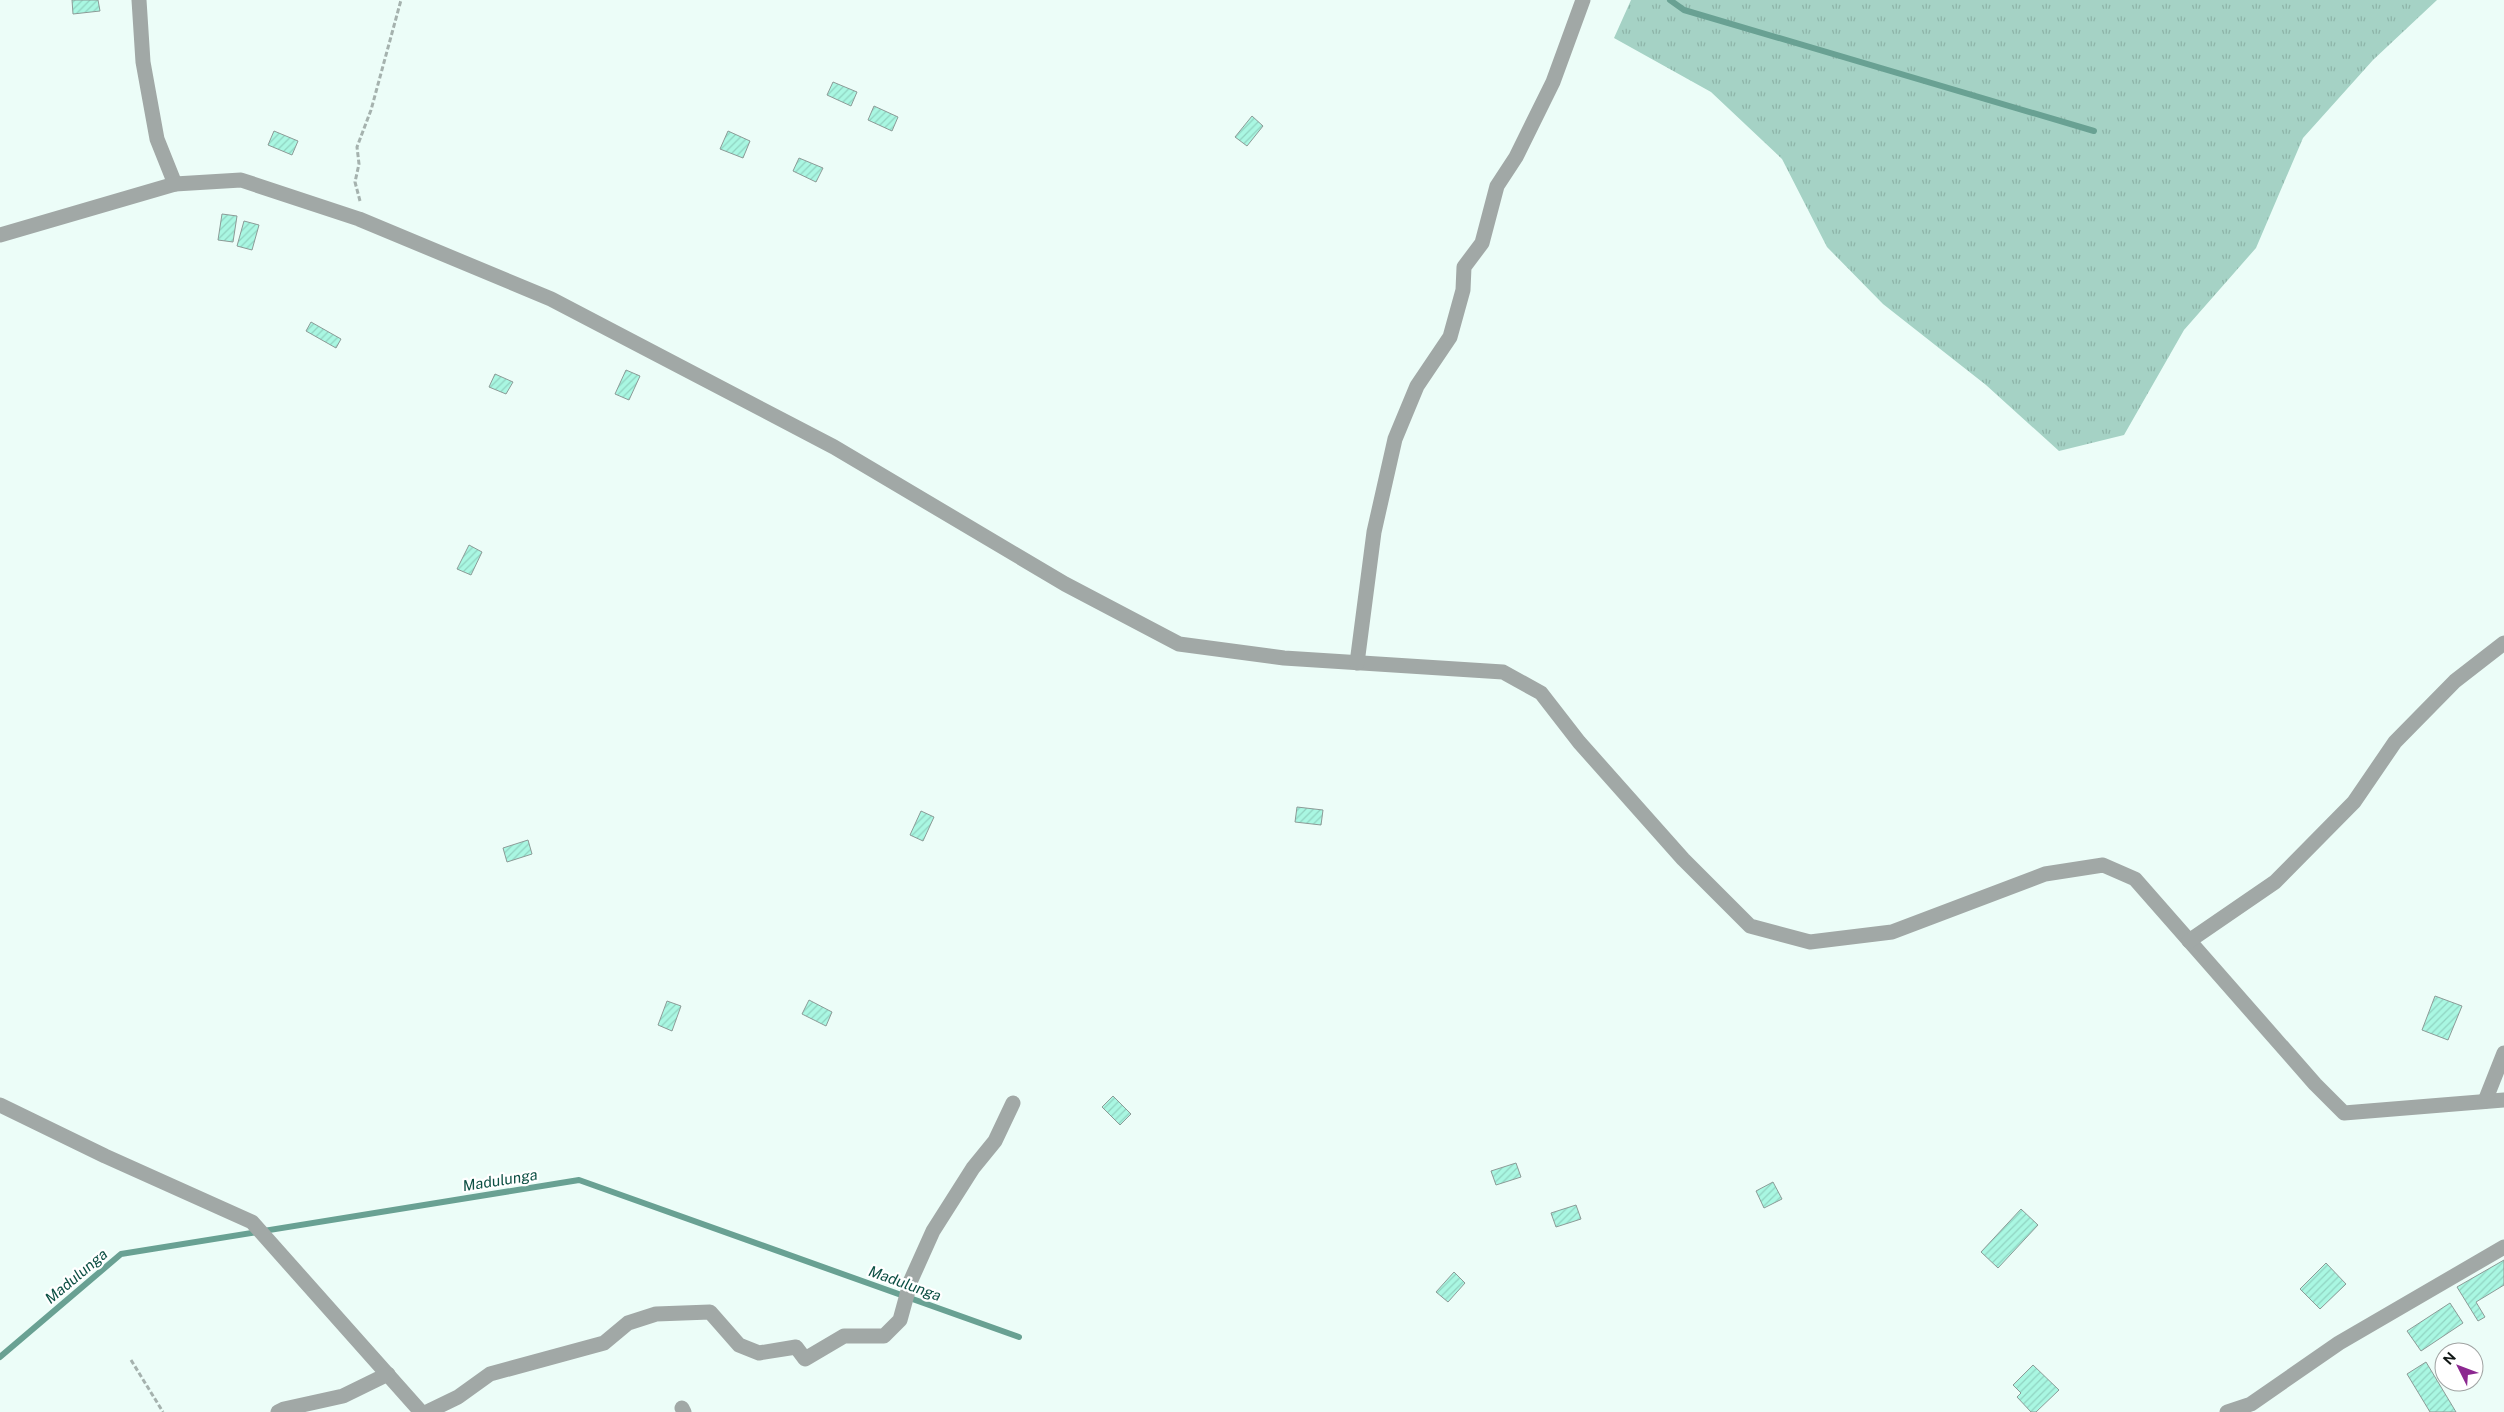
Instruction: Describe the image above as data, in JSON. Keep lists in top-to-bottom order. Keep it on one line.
{"water":["Madulunga"],"north":"top left"}
